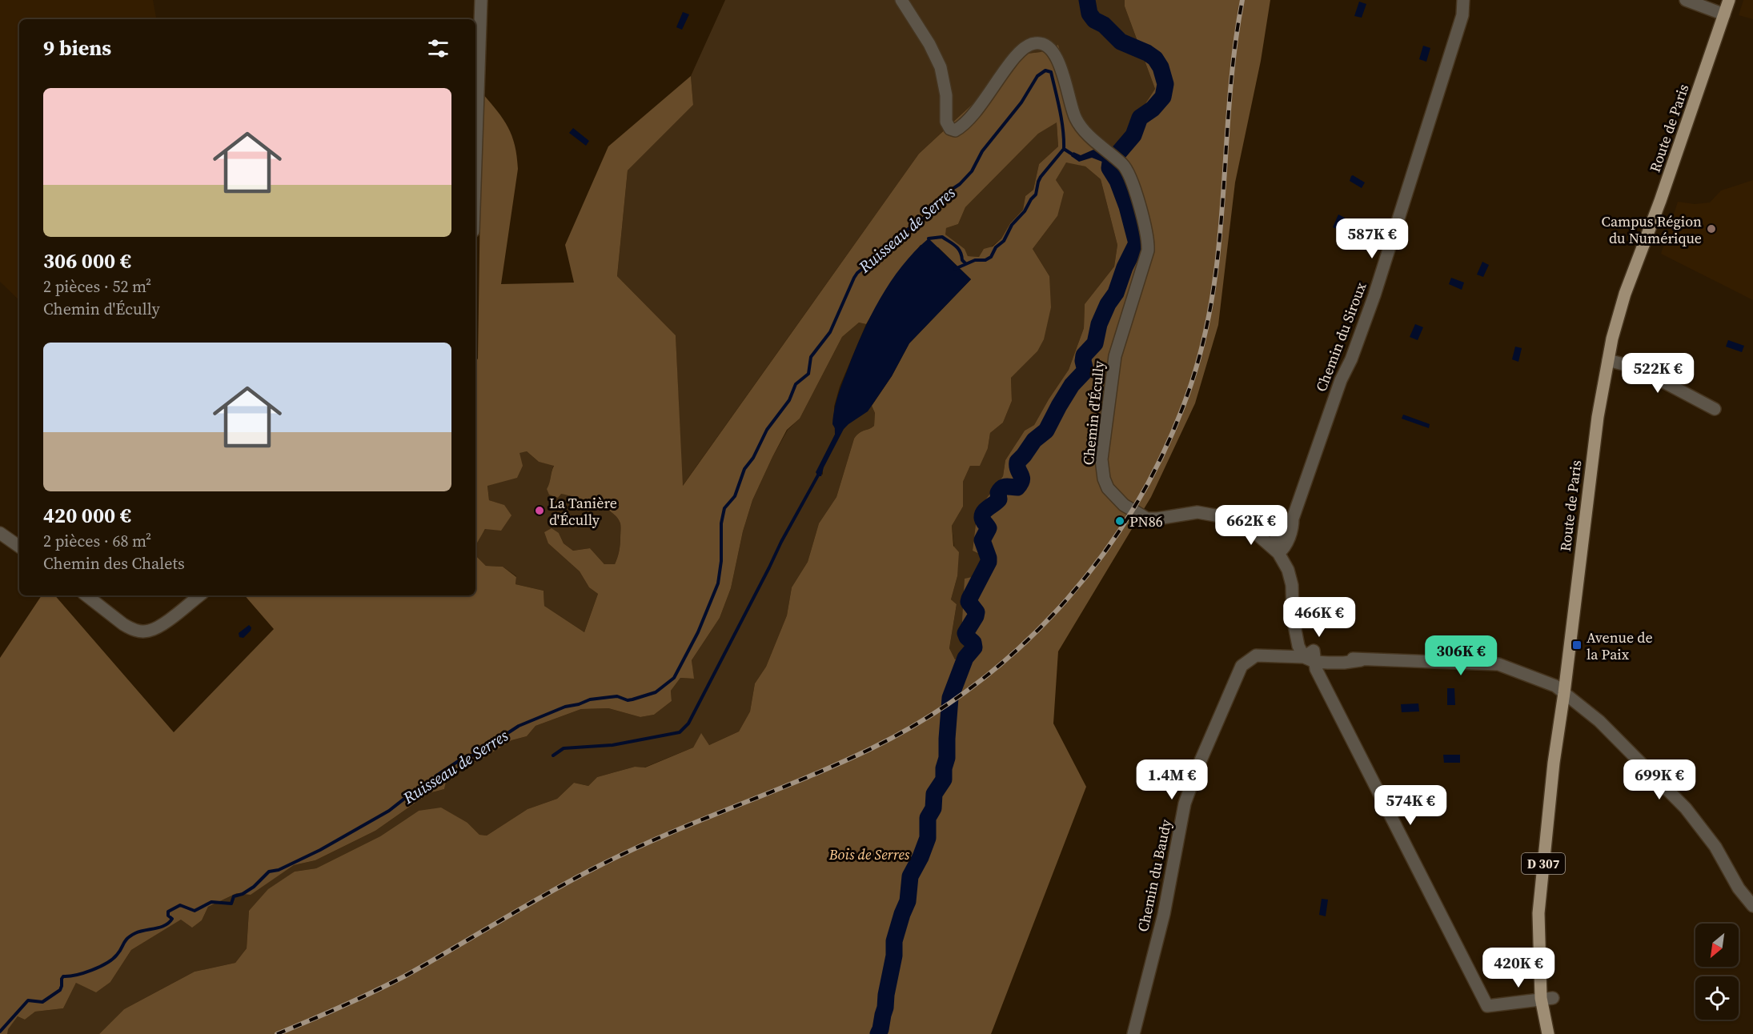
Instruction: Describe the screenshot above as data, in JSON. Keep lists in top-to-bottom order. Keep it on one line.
{"streets":{"main road":["Route de Paris","D 307"],"street":["Chemin du Siroux","Chemin d'Écully","Chemin du Baudy"]},"crossings":[["Route de Paris","Chemin d'Écully"],["Chemin du Siroux","Chemin d'Écully"],["Chemin d'Écully","Chemin du Baudy"]],"water":["Ruisseau de Serres"],"parks":["Bois de Serres"],"places":{"other":["Campus Région du Numérique","La Tanière d'Écully","PN86"],"transit":["Avenue de la Paix"]},"north":"bottom left","page":{"heading":"9 biens","list":[{"name":"306 000 €","note":"2 pièces · 52 m² · Chemin d'Écully"},{"name":"420 000 €","note":"2 pièces · 68 m² · Chemin des Chalets"}],"price":["587K €","522K €","662K €","466K €","306K €","1.4M €","699K €","574K €","420K €"]}}
